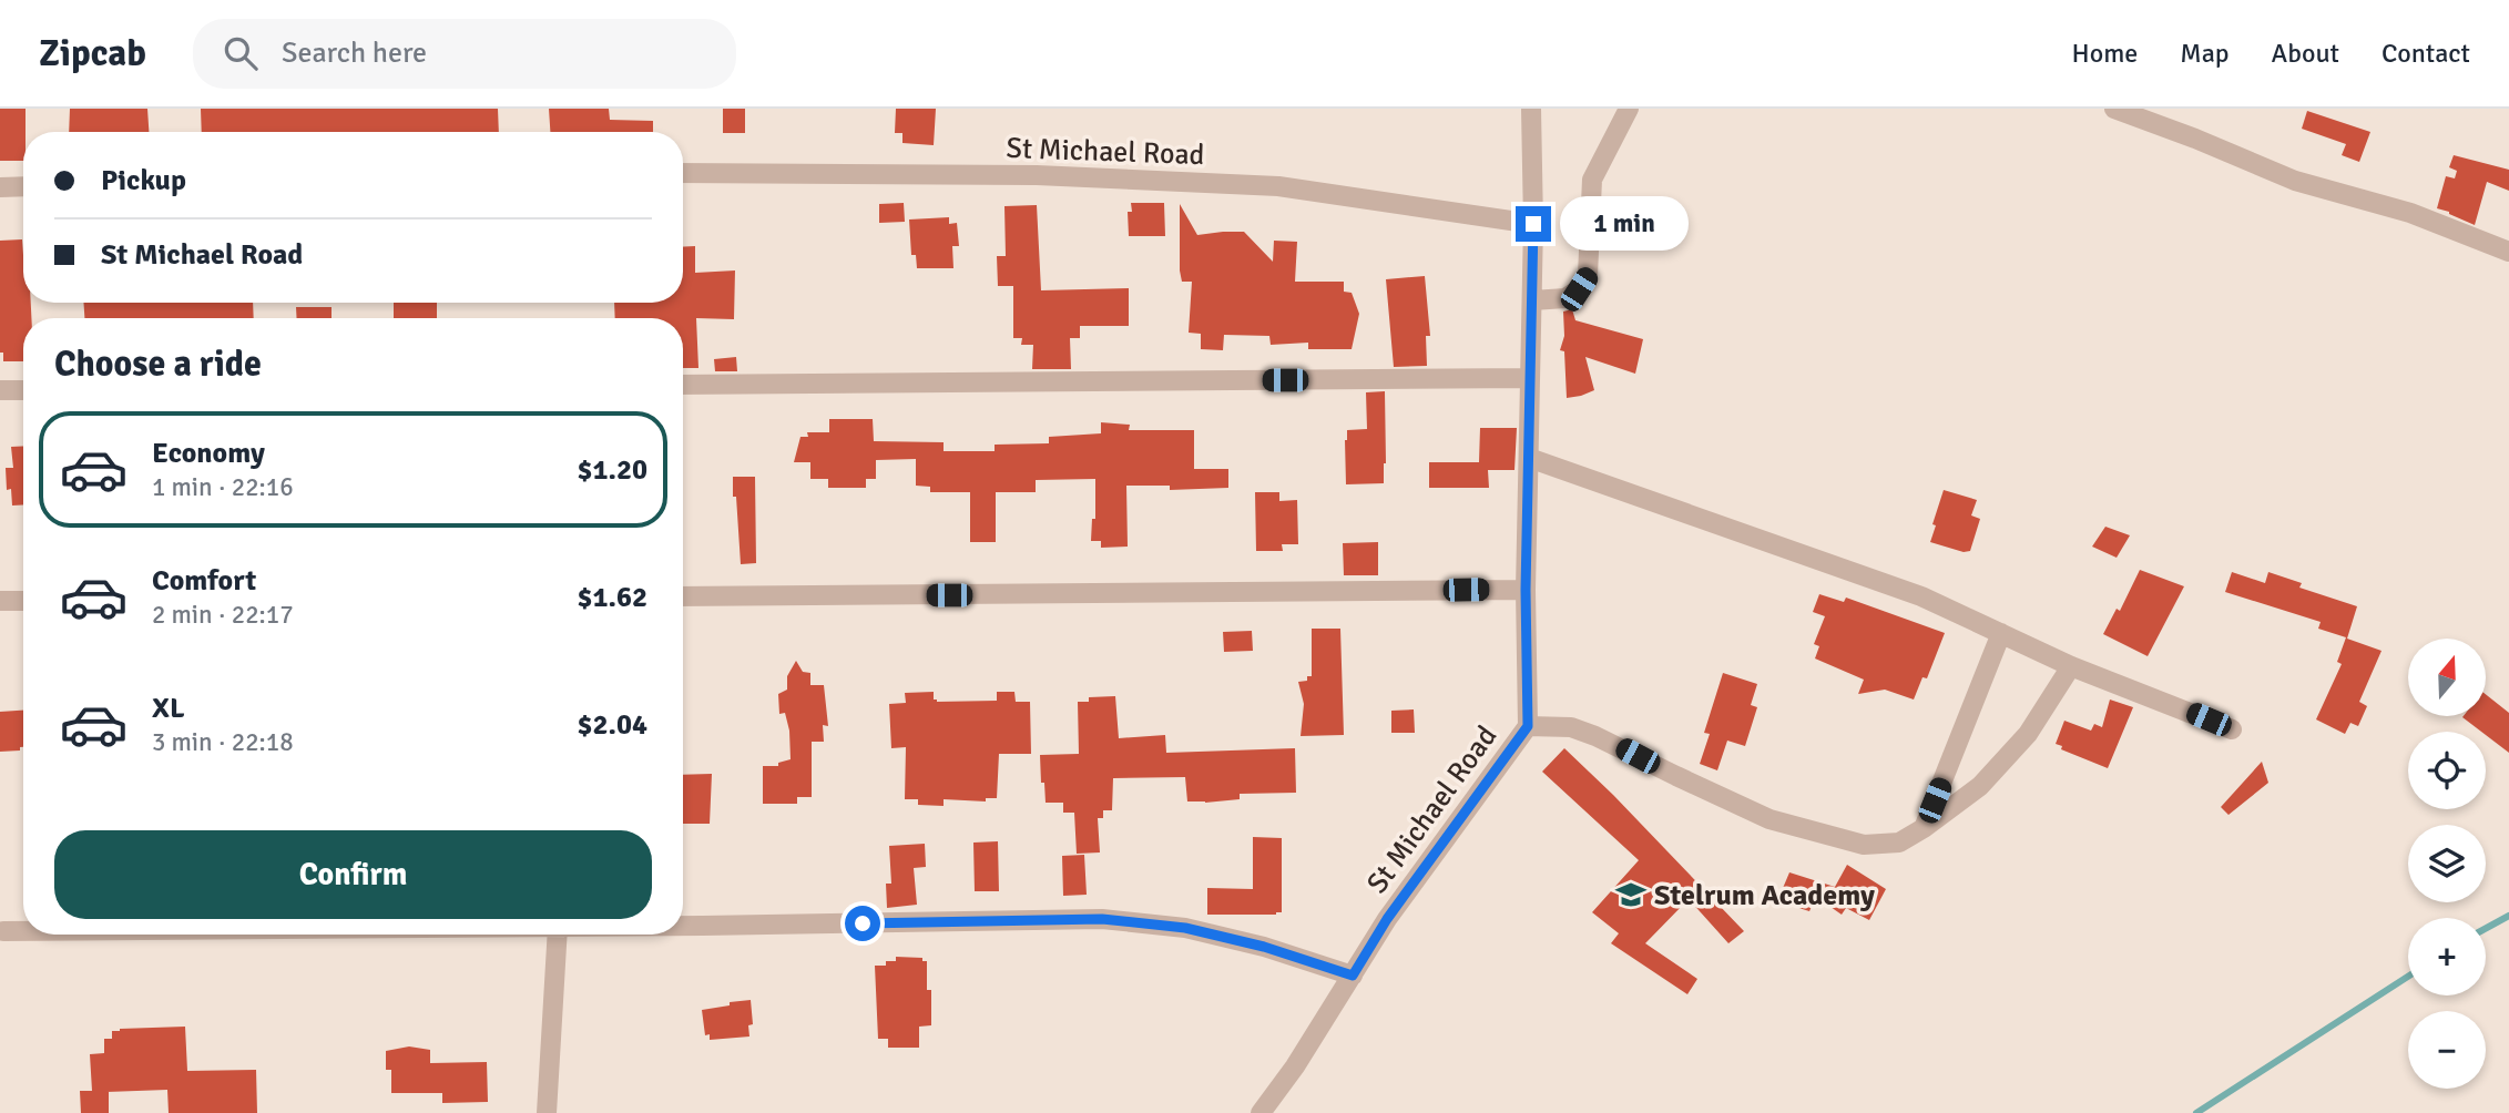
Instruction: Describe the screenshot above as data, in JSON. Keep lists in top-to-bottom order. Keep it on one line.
{"streets":{"street":["St Michael Road"]},"places":{"school or university":["Stelrum Academy"]},"north":"top","page":{"header":"Zipcab","search":"Search here","nav":["Home","Map","About","Contact"],"banner":["Pickup","St Michael Road"],"bubble":"1 min","heading":"Choose a ride","list":[{"name":"Economy","note":"1 min · 22:16","value":"$1.20"},{"name":"Comfort","note":"2 min · 22:17","value":"$1.62"},{"name":"XL","note":"3 min · 22:18","value":"$2.04"}],"map_buttons":["+","−"],"buttons":"Confirm"}}
